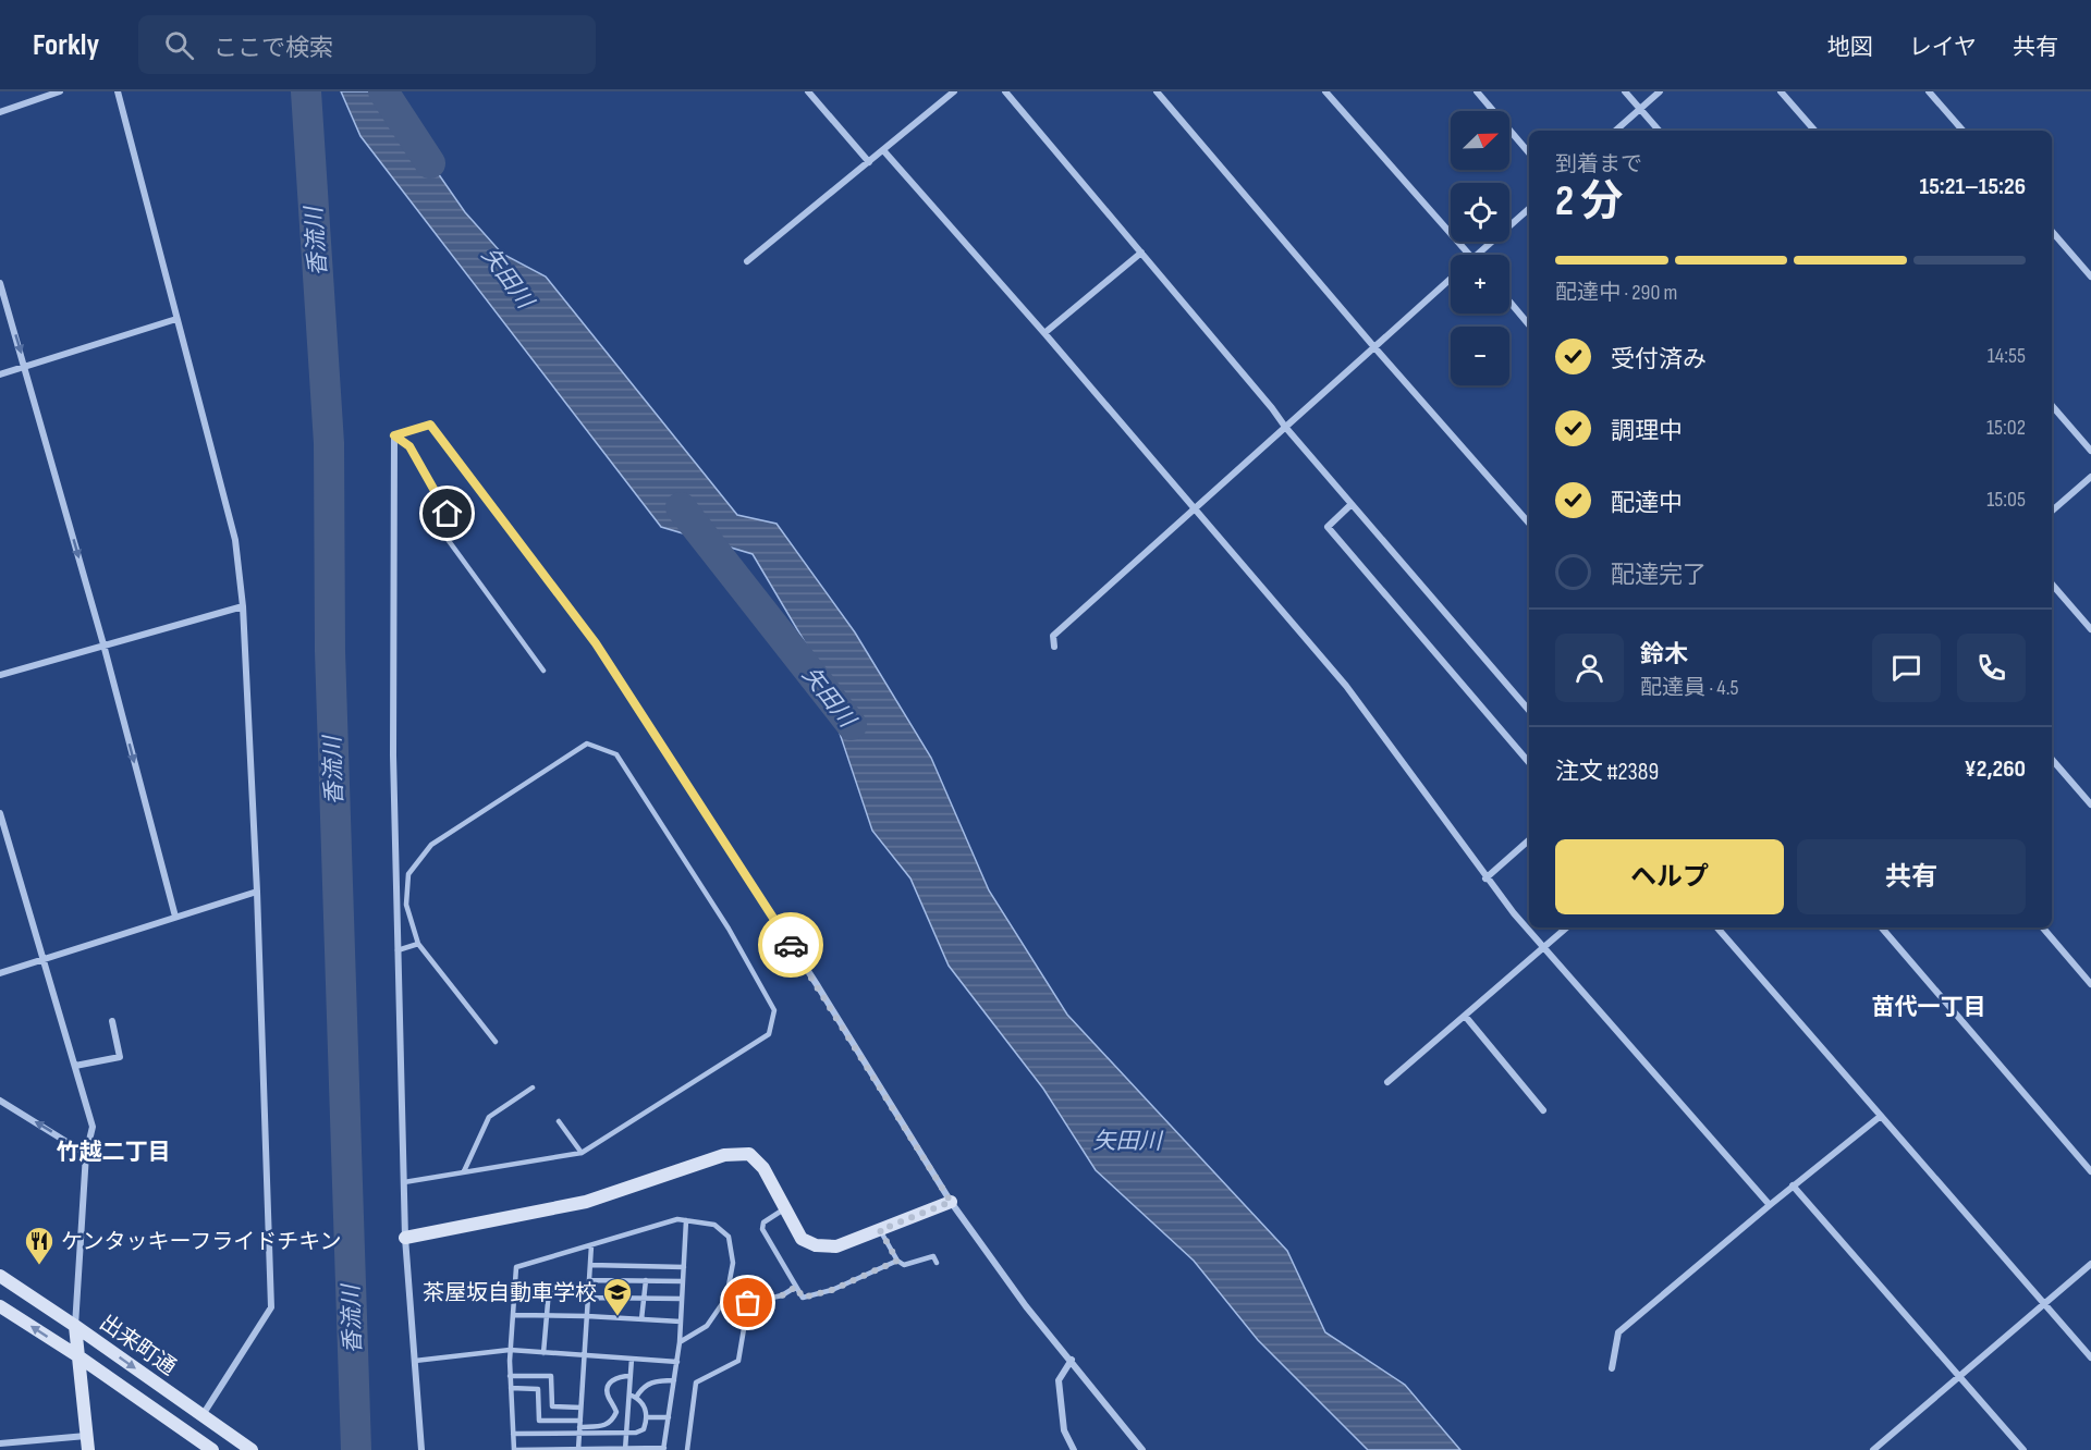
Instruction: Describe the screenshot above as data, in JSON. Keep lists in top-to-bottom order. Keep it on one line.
{"streets":{"street":["出来町通"]},"districts":["苗代一丁目","竹越二丁目"],"water":["香流川","矢田川"],"places":{"restaurant":["ケンタッキーフライドチキン"],"school or university":["茶屋坂自動車学校"]},"north":"top right","page":{"header":"Forkly","search":"ここで検索","nav":["地図","レイヤ","共有"],"map_buttons":["+","−"],"heading":["2 分","到着まで","15:21–15:26"],"panel":["鈴木","配達員 · 4.5","注文 #2389","¥2,260"],"bar":"配達中 · 290 m","list":[["受付済み","14:55"],["調理中","15:02"],["配達中","15:05"],"配達完了"],"buttons":["ヘルプ","共有"]}}
